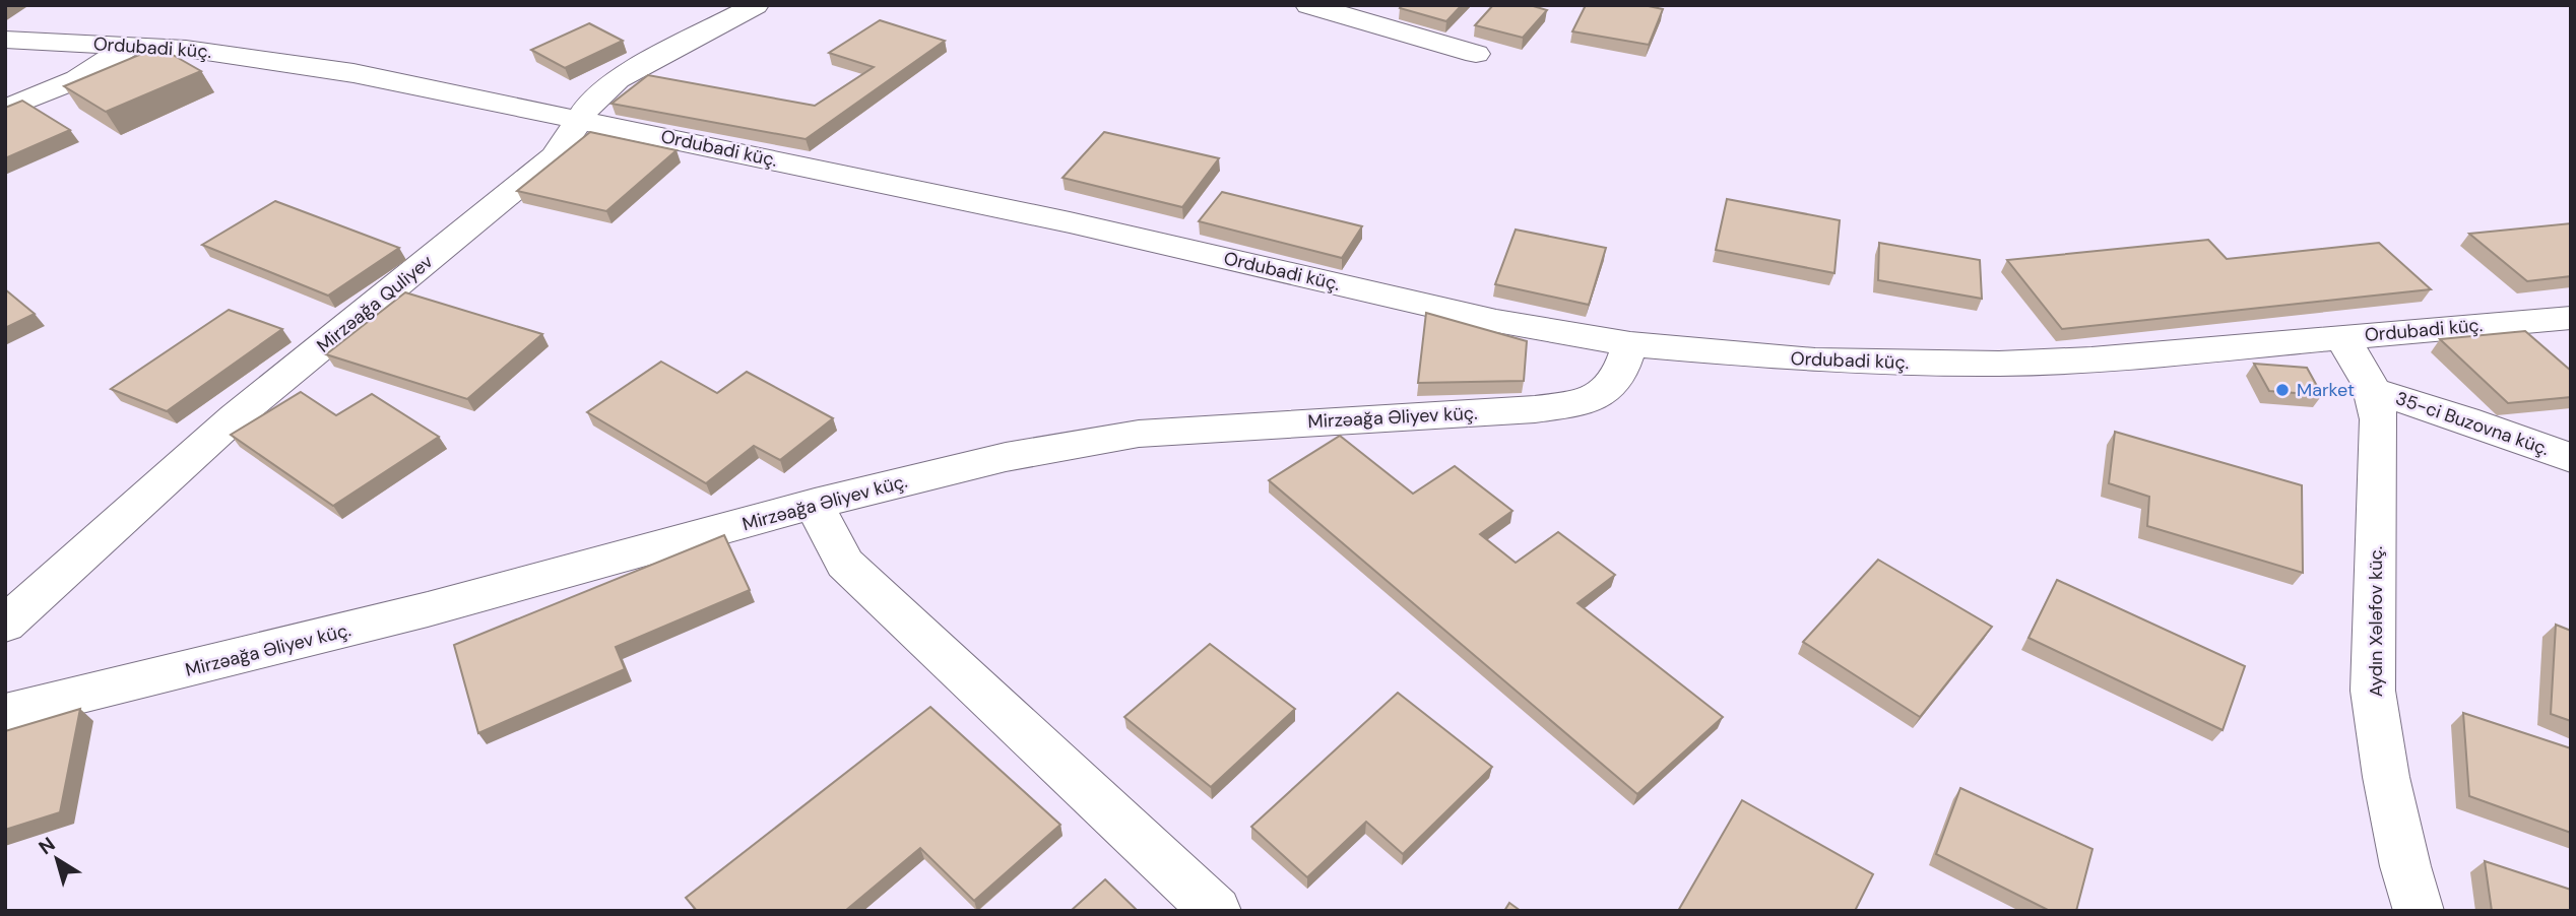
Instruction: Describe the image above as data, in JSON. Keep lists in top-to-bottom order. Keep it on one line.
{"streets":{"street":["Ordubadi küç.","Mirzəağa Quliyev","Mirzəağa Əliyev küç.","35-ci Buzovna küç.","Aydın Xələfov küç."]},"crossings":[["Ordubadi küç.","Mirzəağa Quliyev"],["Ordubadi küç.","Mirzəağa Əliyev küç."],["Ordubadi küç.","Aydın Xələfov küç."],["35-ci Buzovna küç.","Aydın Xələfov küç."]],"places":["Market"],"north":"top left"}
